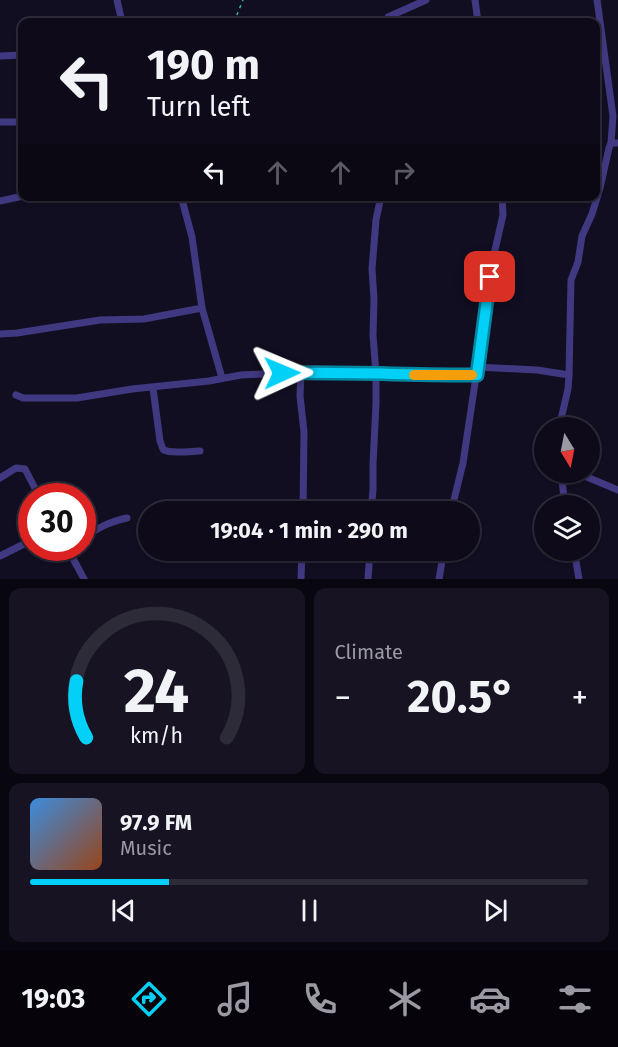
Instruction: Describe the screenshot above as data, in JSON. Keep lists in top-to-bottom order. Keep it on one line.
{"north":"bottom","page":{"turn":["190 m","Turn left"],"limit":"30","trip":"19:04 · 1 min · 290 m","tile":"Climate","heat":["−","20.5°","+"],"song":["97.9 FM","Music"],"tabs":"19:03","gauge":["24","km/h"]}}
